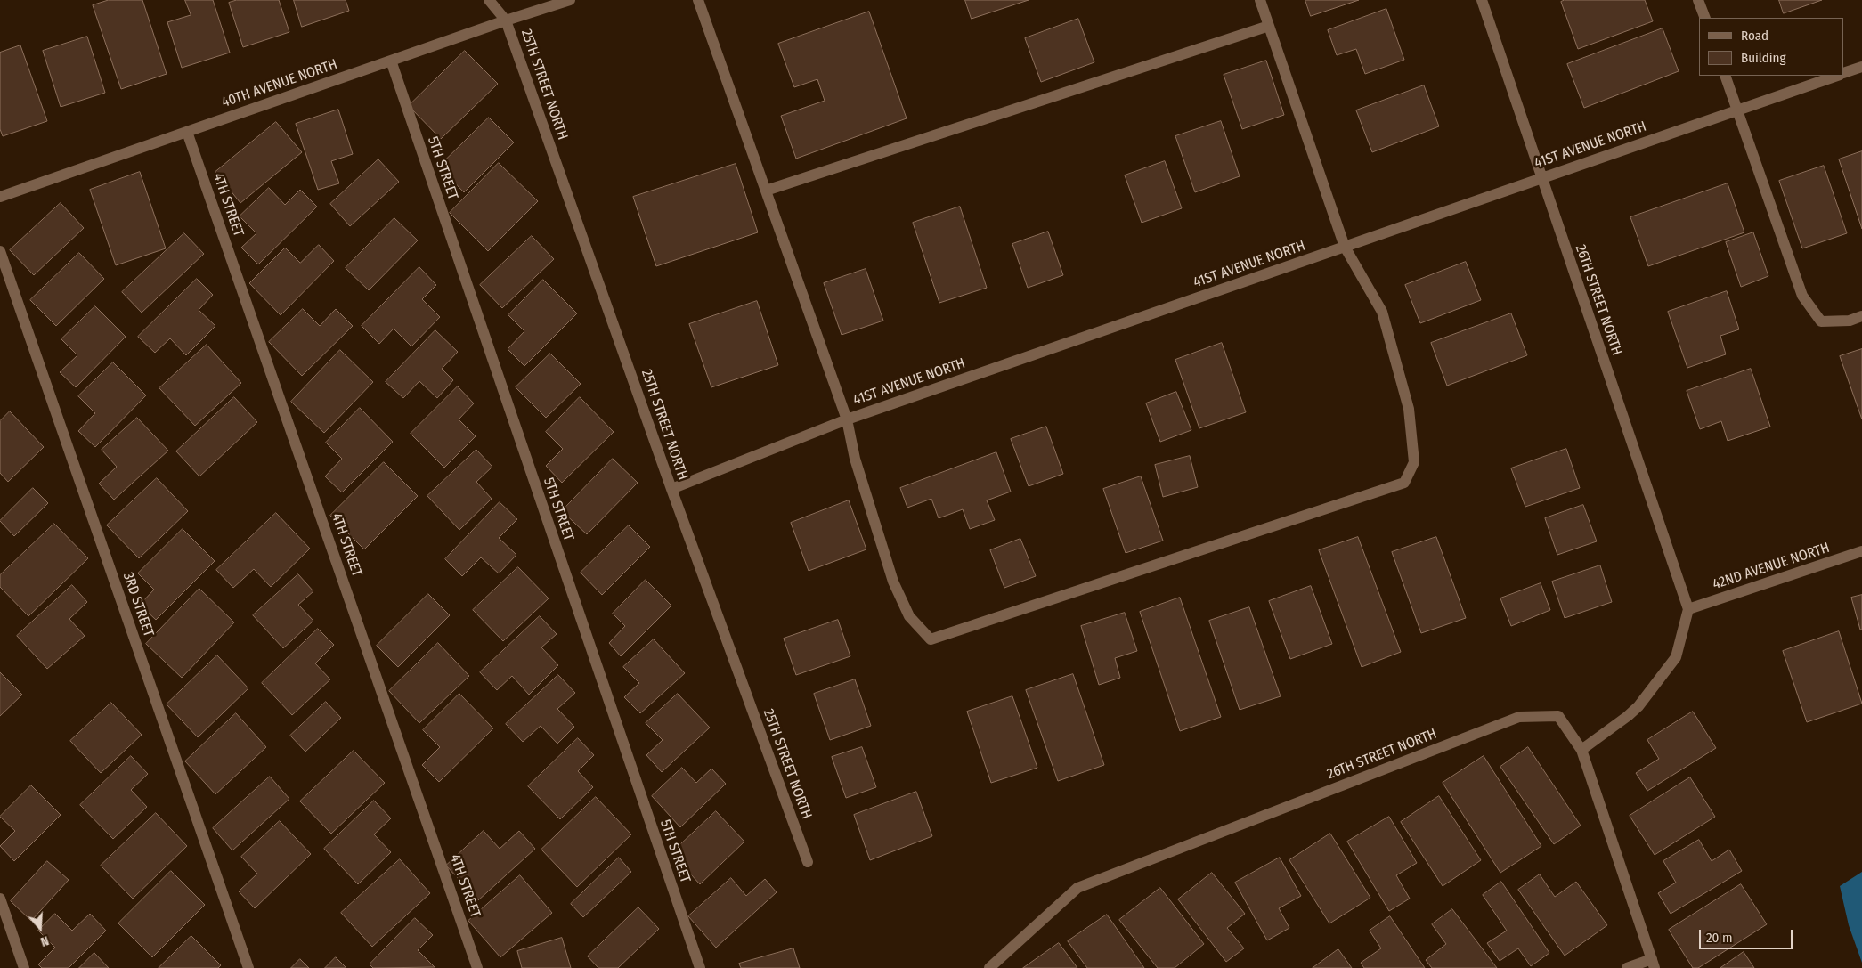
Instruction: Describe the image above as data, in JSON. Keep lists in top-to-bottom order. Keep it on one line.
{"streets":{"street":["40TH AVENUE NORTH","25TH STREET NORTH","41ST AVENUE NORTH","5TH STREET","4TH STREET","26TH STREET NORTH","42ND AVENUE NORTH","3RD STREET"]},"crossings":[["40TH AVENUE NORTH","25TH STREET NORTH"],["40TH AVENUE NORTH","5TH STREET"],["40TH AVENUE NORTH","4TH STREET"],["25TH STREET NORTH","41ST AVENUE NORTH"],["41ST AVENUE NORTH","26TH STREET NORTH"],["26TH STREET NORTH","42ND AVENUE NORTH"]],"legend":["Road","Building"],"scale_bar":"20 m","north":"bottom"}
